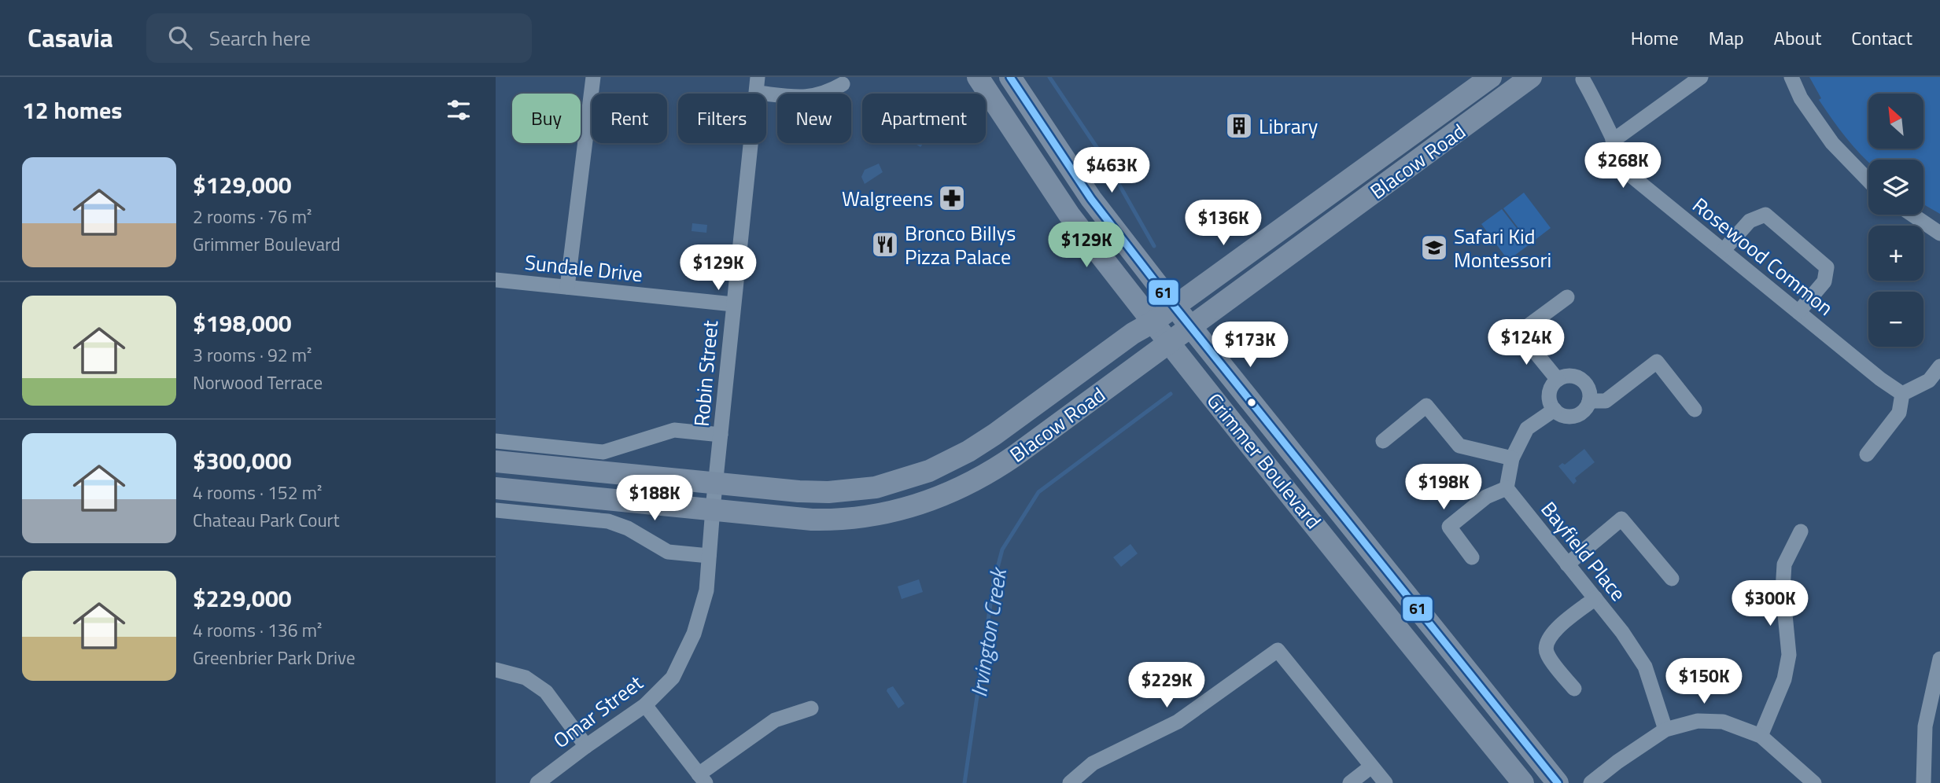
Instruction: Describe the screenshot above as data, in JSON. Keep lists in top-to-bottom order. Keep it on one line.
{"streets":{"main road":["Blacow Road","Grimmer Boulevard"],"street":["Rosewood Common","Sundale Drive","Robin Street","Bayfield Place","Omar Street"]},"crossings":[["Blacow Road","Robin Street"],["Blacow Road","Grimmer Boulevard"],["Blacow Road","Omar Street"],["Sundale Drive","Robin Street"],["Robin Street","Omar Street"]],"water":["Irvington Creek"],"places":{"building":["Library"],"pharmacy":["Walgreens"],"restaurant":["Bronco Billys Pizza Palace"],"school or university":["Safari Kid Montessori"]},"lines":["transit line 61"],"north":"top left","page":{"header":"Casavia","search":"Search here","nav":["Home","Map","About","Contact"],"heading":"12 homes","map_buttons":["+","−"],"chip":["Buy","Rent","Filters","New","Apartment"],"price":["$268K","$463K","$136K","$129K","$129K","$124K","$173K","$198K","$188K","$300K","$150K","$229K"],"list":[{"name":"$129,000","note":"2 rooms · 76 m² · Grimmer Boulevard"},{"name":"$198,000","note":"3 rooms · 92 m² · Norwood Terrace"},{"name":"$300,000","note":"4 rooms · 152 m² · Chateau Park Court"},{"name":"$229,000","note":"4 rooms · 136 m² · Greenbrier Park Drive"}]}}
